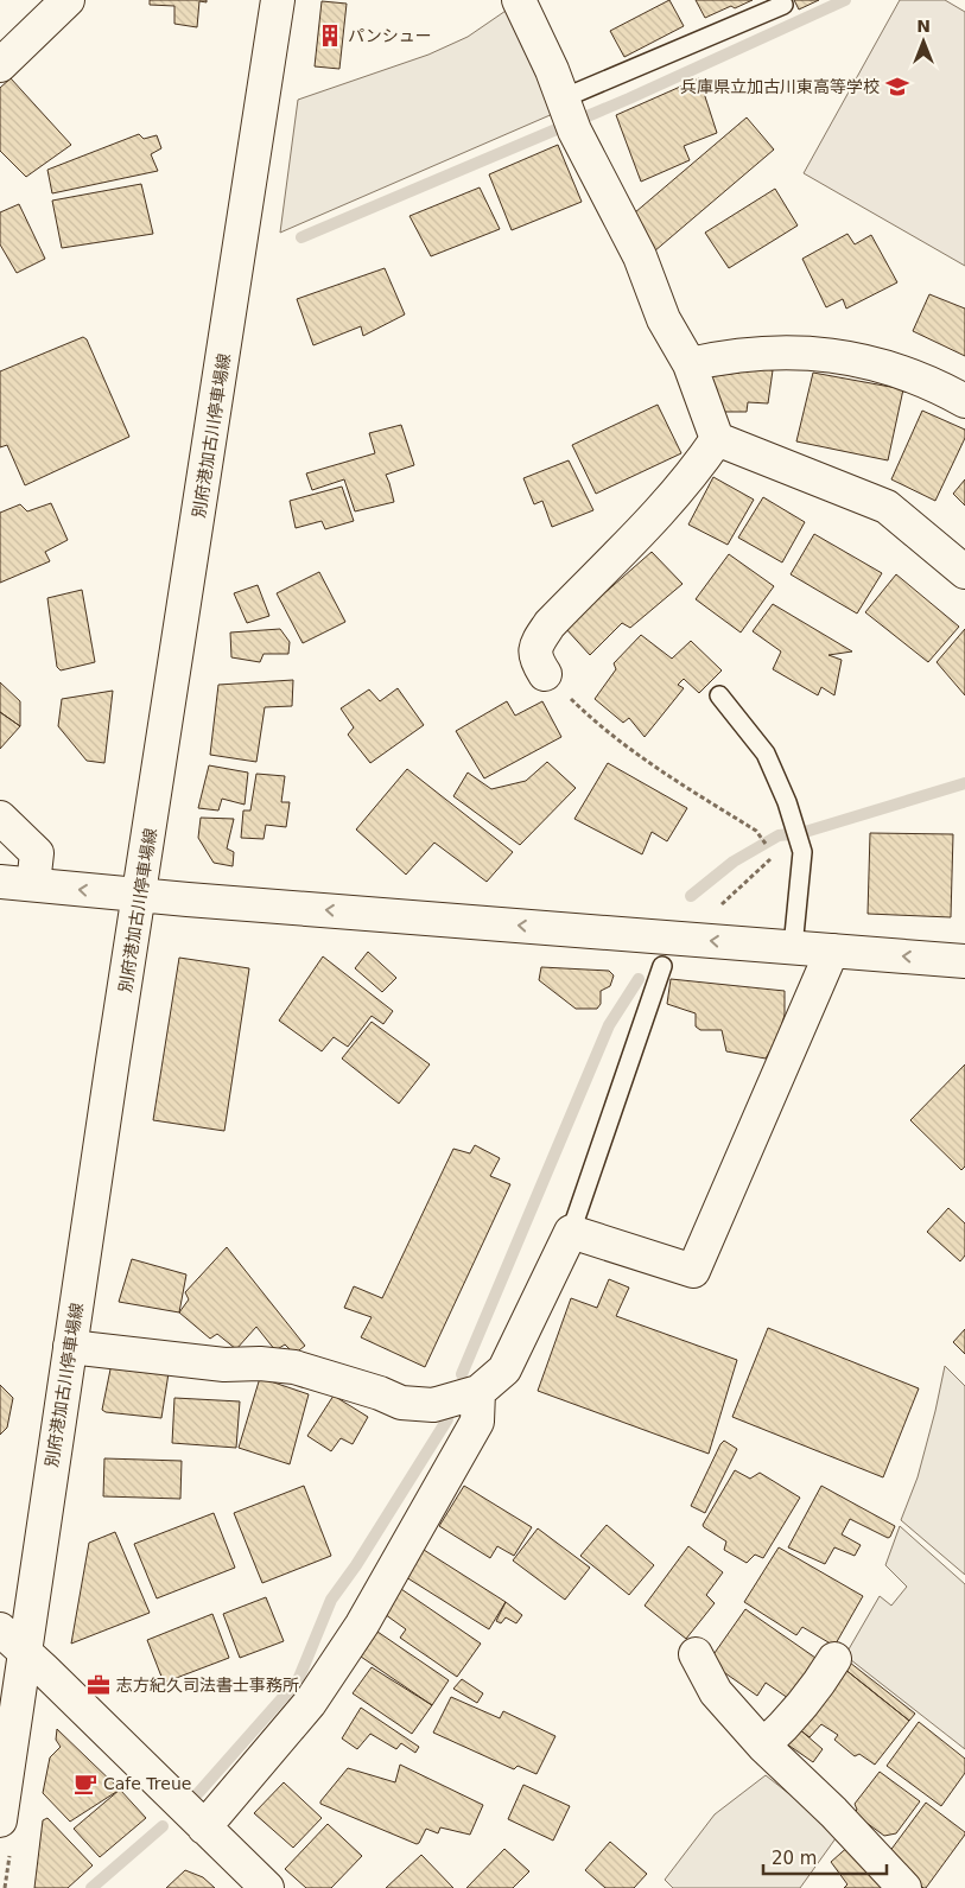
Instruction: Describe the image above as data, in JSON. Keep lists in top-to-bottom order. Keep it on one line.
{"streets":{"street":["別府港加古川停車場線"]},"places":{"building":["パンシュー"],"school or university":["兵庫県立加古川東高等学校"],"office":["志方紀久司法書士事務所"],"cafe":["Cafe Treue"]},"scale_bar":"20 m","north":"top"}
